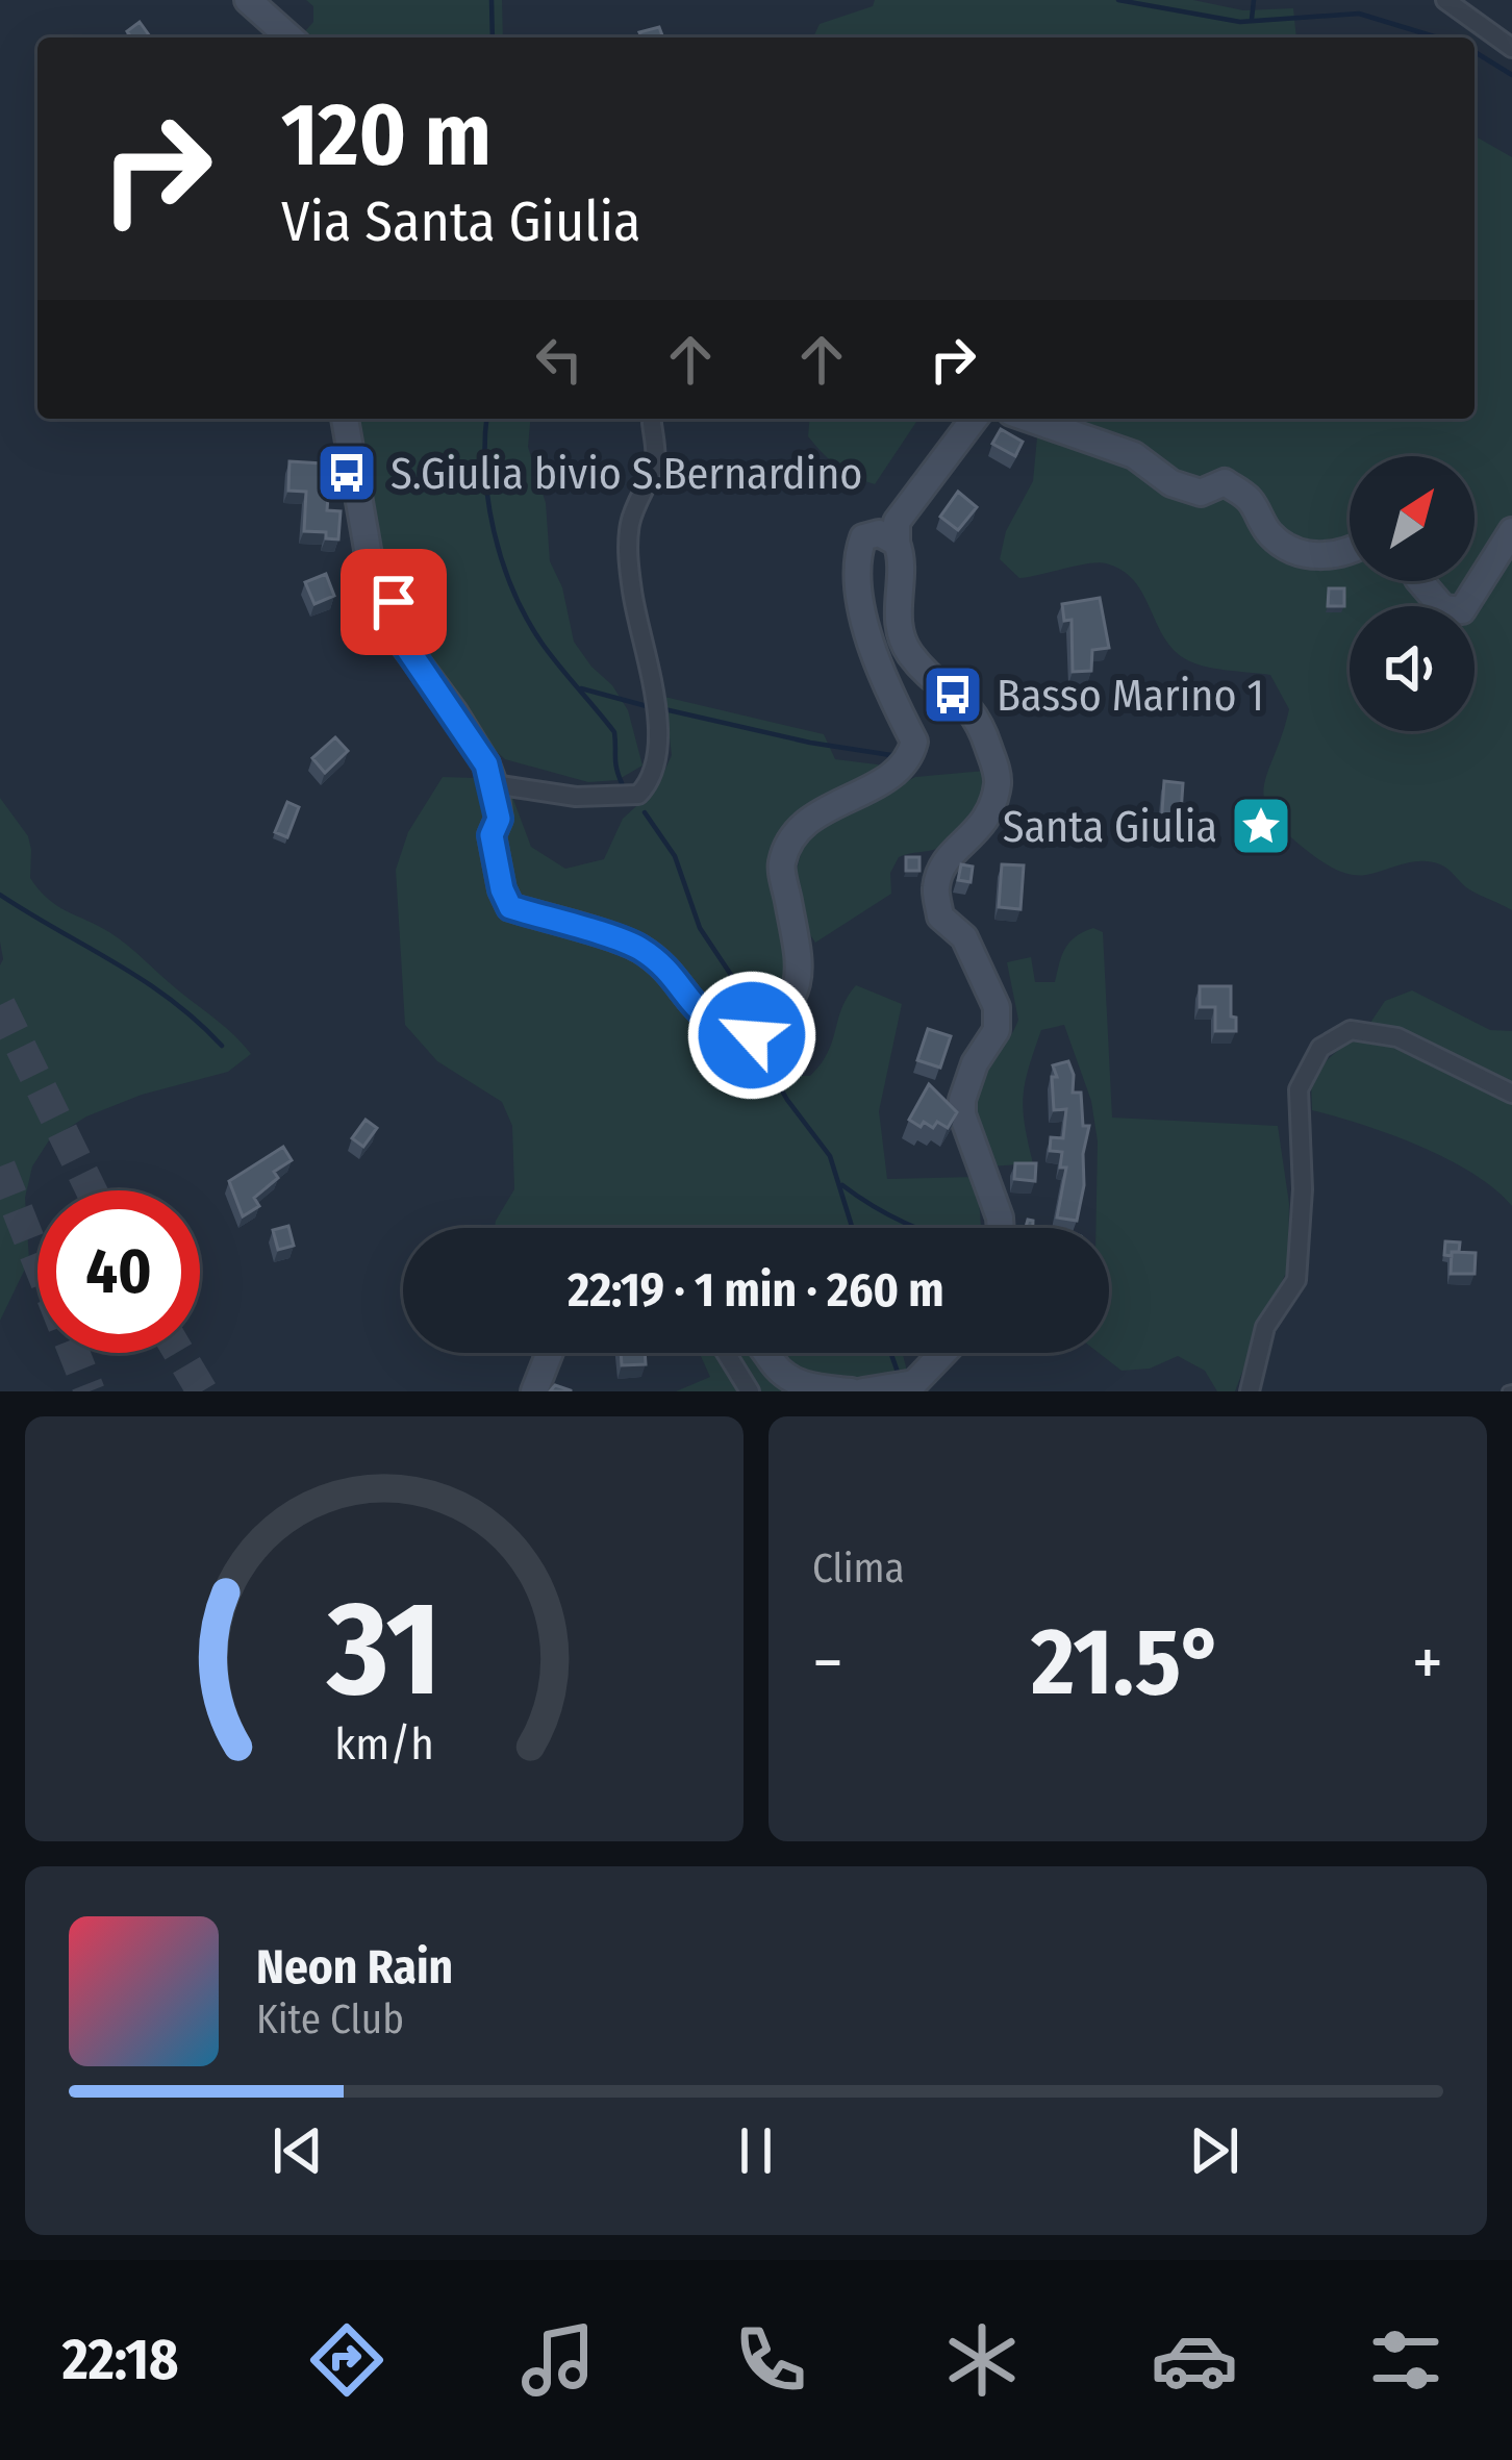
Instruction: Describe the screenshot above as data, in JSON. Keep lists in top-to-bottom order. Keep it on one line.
{"places":{"bus stop":["S.Giulia bivio S.Bernardino","Basso Marino 1"],"place":["Santa Giulia"]},"north":"top right","page":{"turn":["120 m","Via Santa Giulia"],"limit":"40","trip":"22:19 · 1 min · 260 m","tile":"Clima","heat":["−","21.5°","+"],"song":["Neon Rain","Kite Club"],"tabs":"22:18","gauge":["31","km/h"]}}
